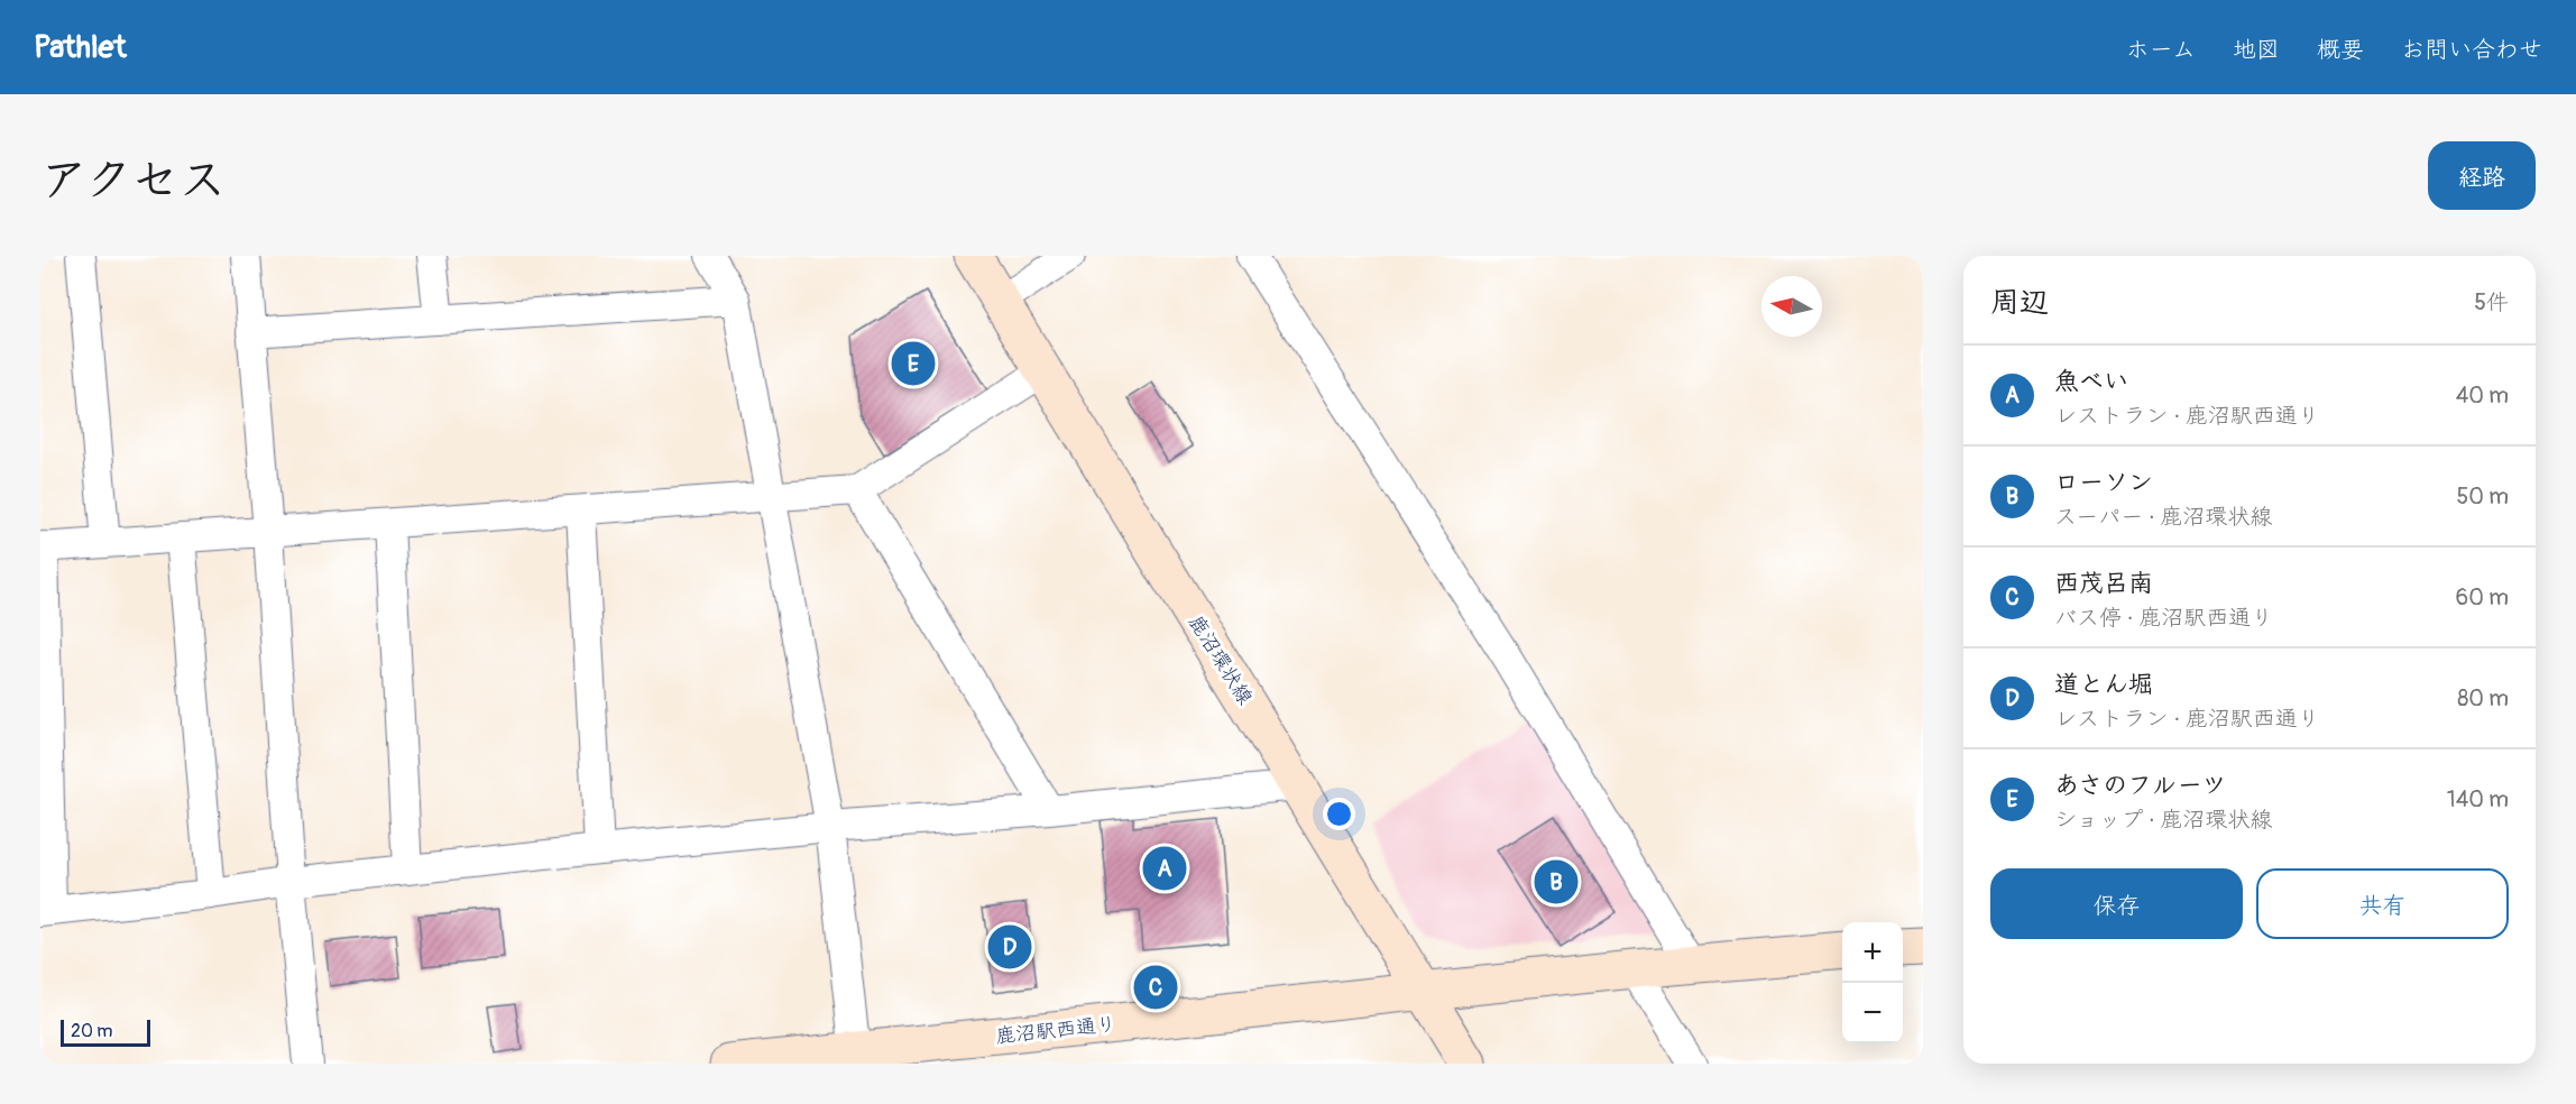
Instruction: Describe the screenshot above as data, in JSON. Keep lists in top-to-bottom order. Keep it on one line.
{"streets":{"street":["鹿沼環状線","鹿沼駅西通り"]},"crossings":[["鹿沼環状線","鹿沼駅西通り"]],"scale_bar":"20 m","north":"left","page":{"header":"Pathlet","nav":["ホーム","地図","概要","お問い合わせ"],"title":"アクセス","buttons":["経路",["保存","共有"]],"heading":["周辺","5件"],"pins":["E","A","B","D","C"],"list":[{"mark":"A","name":"魚べい","note":"レストラン · 鹿沼駅西通り","value":"40 m"},{"mark":"B","name":"ローソン","note":"スーパー · 鹿沼環状線","value":"50 m"},{"mark":"C","name":"西茂呂南","note":"バス停 · 鹿沼駅西通り","value":"60 m"},{"mark":"D","name":"道とん堀","note":"レストラン · 鹿沼駅西通り","value":"80 m"},{"mark":"E","name":"あさのフルーツ","note":"ショップ · 鹿沼環状線","value":"140 m"}],"map_buttons":["+","−"],"scale":"20 m"}}
